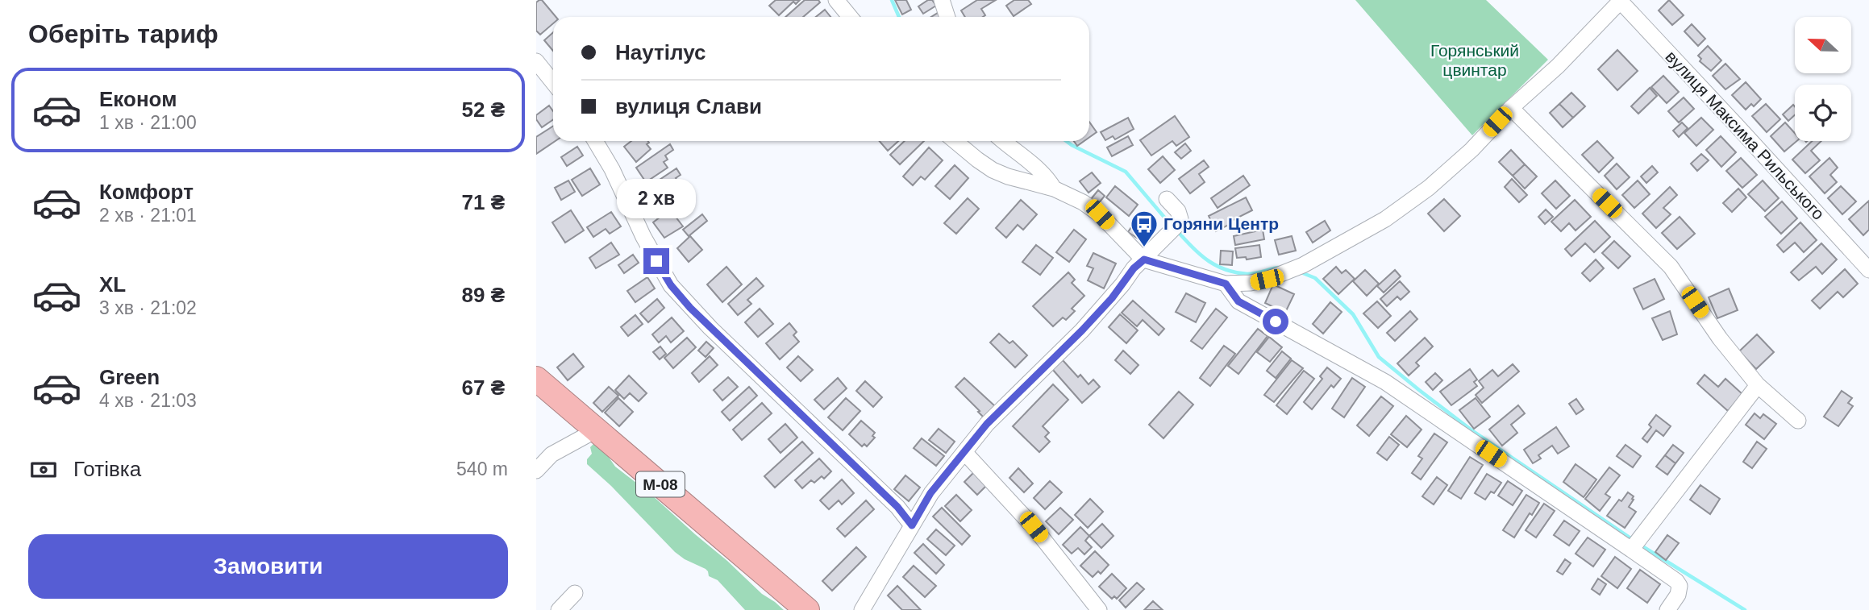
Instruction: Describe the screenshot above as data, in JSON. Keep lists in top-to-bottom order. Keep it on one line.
{"streets":{"highway":["М-08"],"street":["вулиця Максима Рильського"]},"parks":["Горянський цвинтар"],"places":{"bus stop":["Горяни Центр"]},"north":"left","page":{"heading":"Оберіть тариф","banner":["Наутілус","вулиця Слави"],"list":[{"name":"Економ","note":"1 хв · 21:00","value":"52 ₴"},{"name":"Комфорт","note":"2 хв · 21:01","value":"71 ₴"},{"name":"XL","note":"3 хв · 21:02","value":"89 ₴"},{"name":"Green","note":"4 хв · 21:03","value":"67 ₴"}],"bubble":"2 хв","pay":["Готівка","540 m"],"buttons":"Замовити"}}
